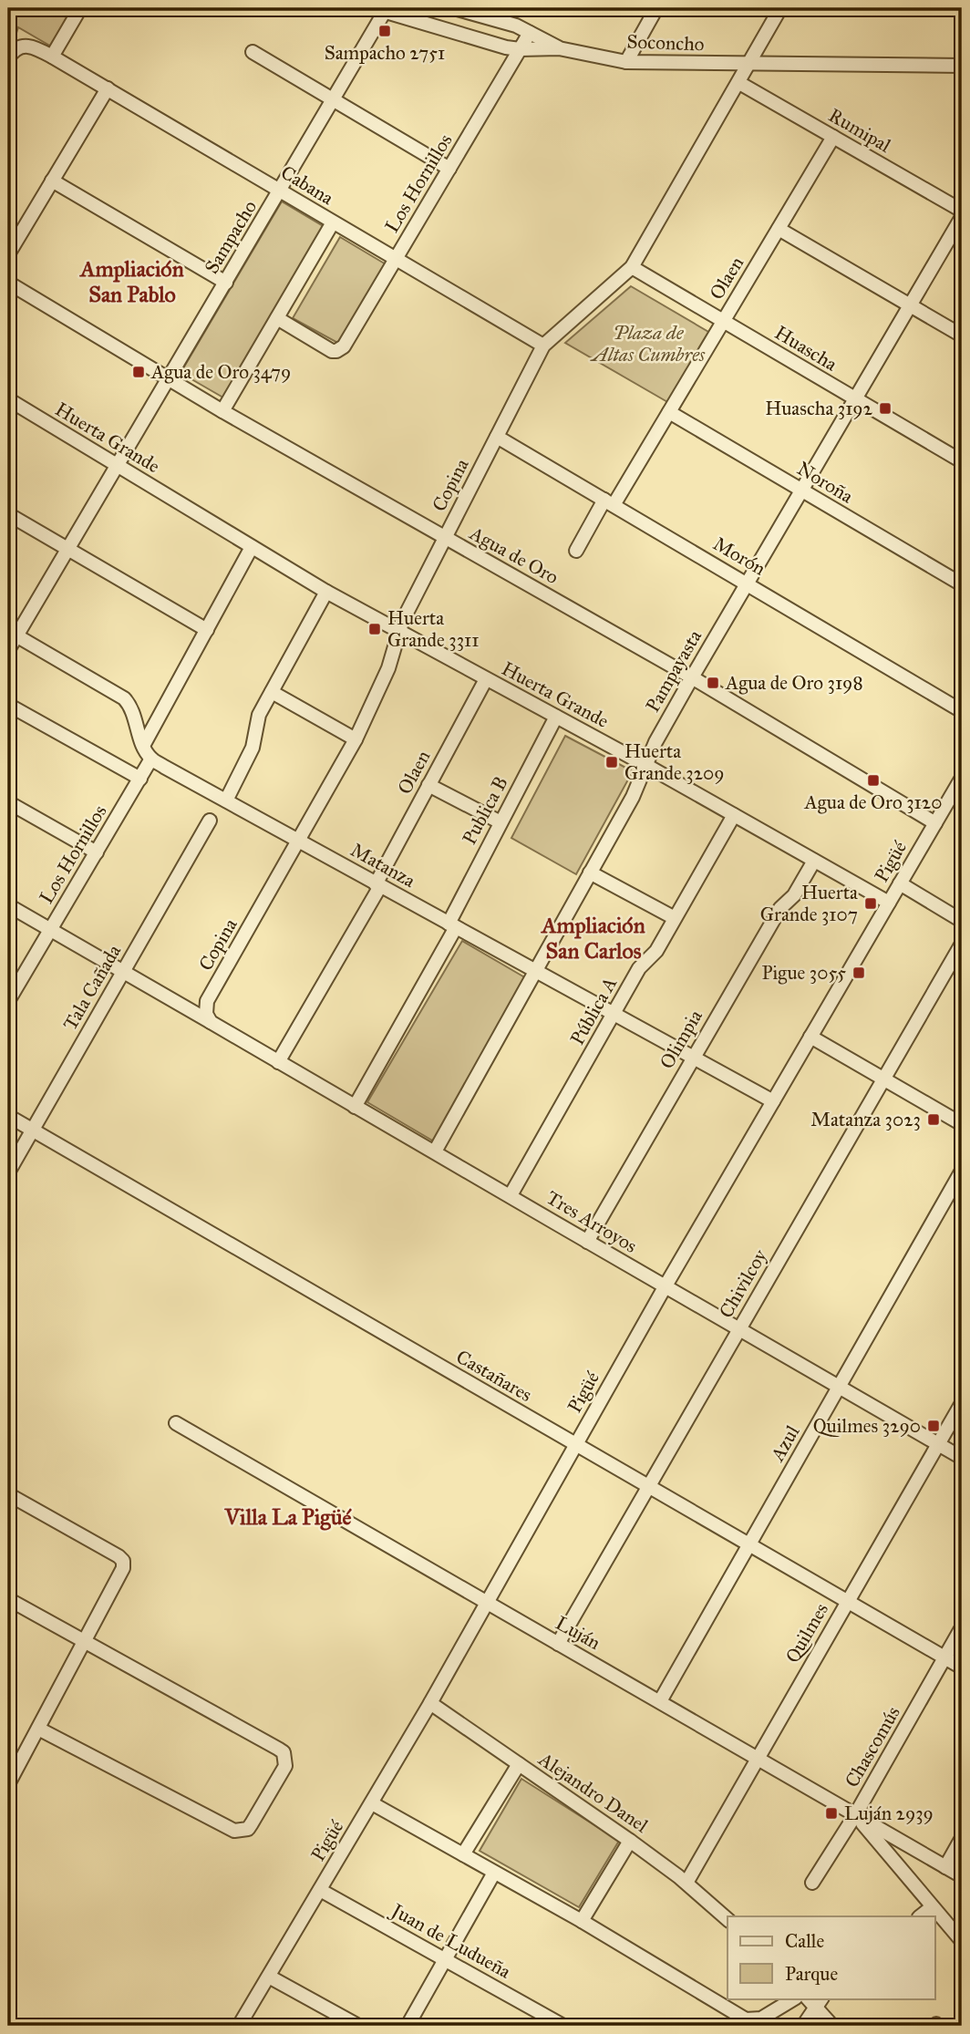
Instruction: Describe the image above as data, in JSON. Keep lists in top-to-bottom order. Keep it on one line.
{"streets":{"street":["Soconcho","Rumipal","Los Hornillos","Cabana","Sampacho","Olaen","Huascha","Huerta Grande","Noroña","Copina","Agua de Oro","Morón","Pampayasta","Publica B","Pigüé","Matanza","Tala Cañada","Pública A","Olimpia","Tres Arroyos","Chivilcoy","Castañares","Azul","Luján","Quilmes","Chascomús","Alejandro Danel","Juan de Ludueña"]},"crossings":[["Soconcho","Los Hornillos"],["Soconcho","Sampacho"],["Soconcho","Copina"],["Rumipal","Olaen"],["Rumipal","Copina"],["Los Hornillos","Cabana"],["Los Hornillos","Matanza"],["Los Hornillos","Tres Arroyos"],["Cabana","Sampacho"],["Cabana","Copina"],["Sampacho","Huerta Grande"],["Sampacho","Agua de Oro"],["Sampacho","Matanza"],["Olaen","Huascha"],["Olaen","Huerta Grande"],["Olaen","Noroña"],["Olaen","Morón"],["Olaen","Matanza"],["Olaen","Tres Arroyos"],["Huascha","Copina"],["Huascha","Pampayasta"],["Huerta Grande","Copina"],["Huerta Grande","Pampayasta"],["Huerta Grande","Publica B"],["Huerta Grande","Pigüé"],["Huerta Grande","Pública A"],["Huerta Grande","Olimpia"],["Noroña","Pampayasta"],["Copina","Agua de Oro"],["Copina","Morón"],["Copina","Matanza"],["Copina","Tres Arroyos"],["Agua de Oro","Pampayasta"],["Agua de Oro","Pigüé"],["Morón","Pampayasta"],["Pampayasta","Matanza"],["Pampayasta","Tres Arroyos"],["Publica B","Matanza"],["Publica B","Tres Arroyos"],["Pigüé","Matanza"],["Pigüé","Tres Arroyos"],["Pigüé","Castañares"],["Pigüé","Luján"],["Pigüé","Alejandro Danel"],["Pigüé","Juan de Ludueña"],["Matanza","Pública A"],["Matanza","Olimpia"],["Tala Cañada","Tres Arroyos"],["Tala Cañada","Castañares"],["Pública A","Tres Arroyos"],["Olimpia","Tres Arroyos"],["Tres Arroyos","Chivilcoy"],["Tres Arroyos","Azul"],["Tres Arroyos","Quilmes"],["Chivilcoy","Castañares"],["Chivilcoy","Luján"],["Castañares","Azul"],["Castañares","Quilmes"],["Castañares","Chascomús"],["Azul","Luján"],["Luján","Quilmes"],["Luján","Chascomús"],["Quilmes","Alejandro Danel"]],"districts":["Ampliación San Pablo","Ampliación San Carlos","Villa La Pigüé"],"parks":["Plaza de Altas Cumbres"],"places":{"transit":["Sampacho 2751","Agua de Oro 3479","Huascha 3192","Huerta Grande 3311","Agua de Oro 3198","Huerta Grande 3209","Agua de Oro 3120","Huerta Grande 3107","Pigue 3055","Matanza 3023","Quilmes 3290","Luján 2939"]},"legend":["Calle","Parque"]}
